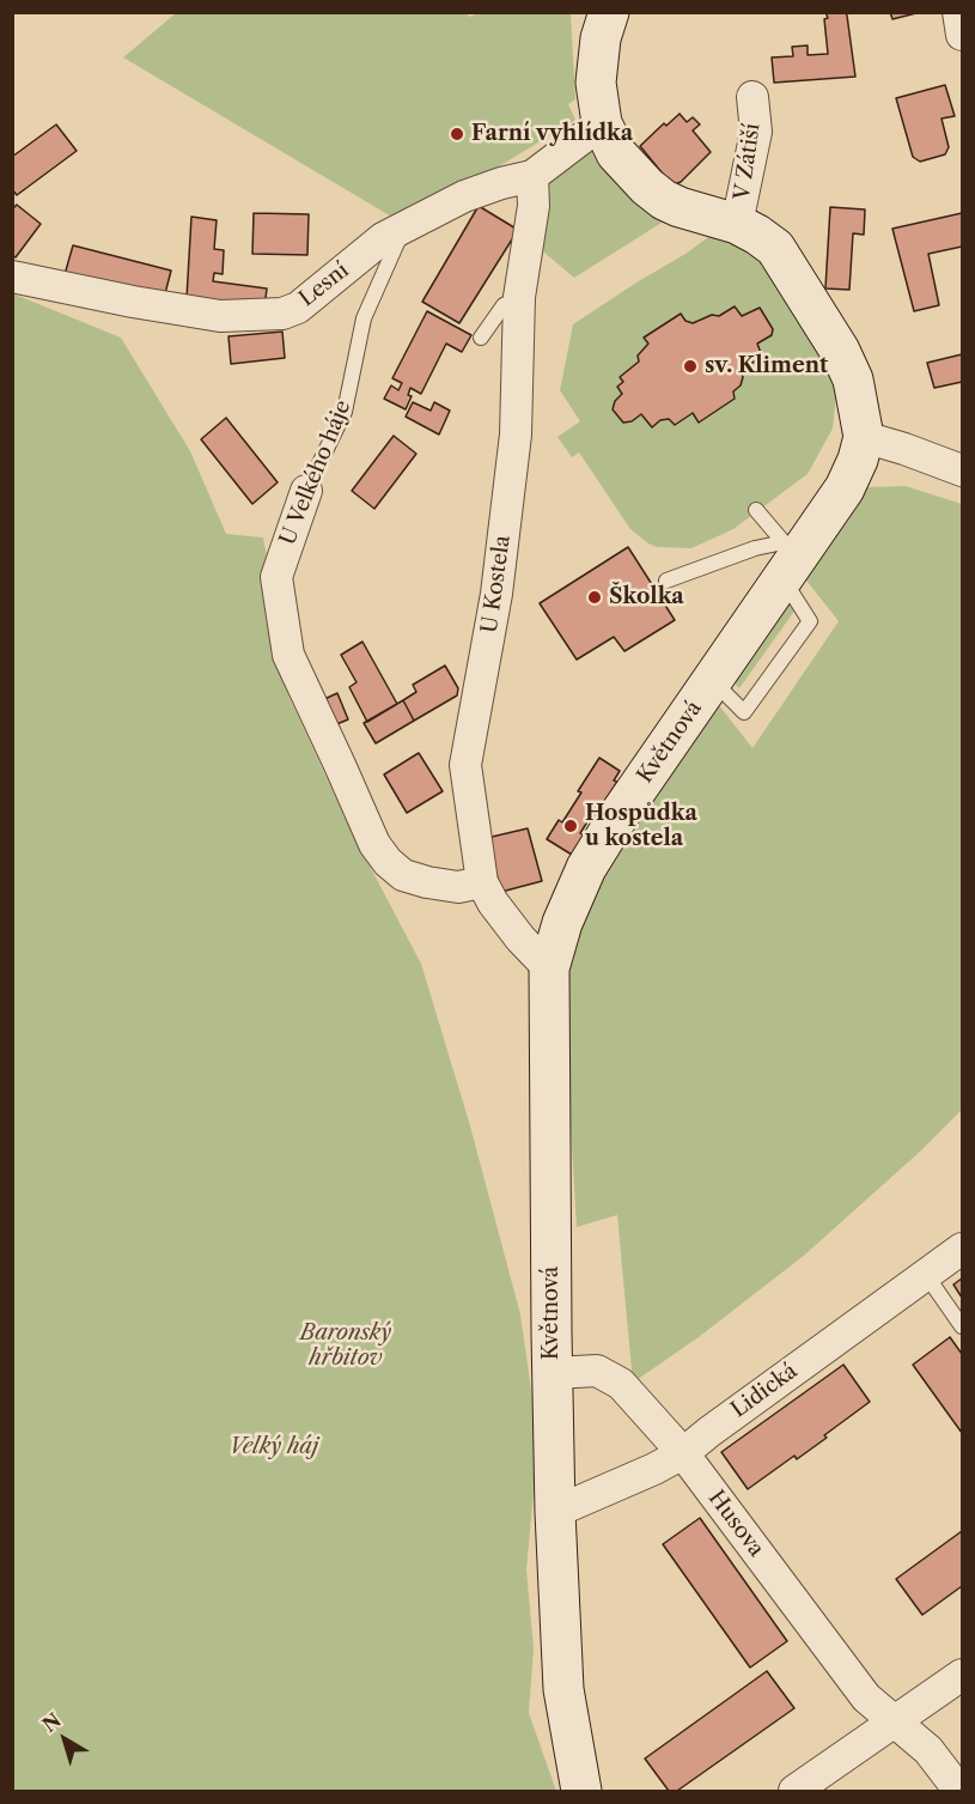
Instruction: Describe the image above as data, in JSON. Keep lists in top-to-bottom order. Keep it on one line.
{"streets":{"street":["V Zátiší","Lesní","U Velkého háje","U Kostela","Květnová","Lidická","Husova"]},"crossings":[["V Zátiší","Květnová"],["Lesní","U Velkého háje"],["Lesní","U Kostela"],["Lesní","Květnová"],["U Velkého háje","U Kostela"],["U Kostela","Květnová"],["Květnová","Lidická"],["Květnová","Husova"],["Lidická","Husova"]],"parks":["Baronský hřbitov","Velký háj"],"places":["Farní vyhlídka","sv. Kliment","Školka","Hospůdka u kostela"],"north":"top left"}
